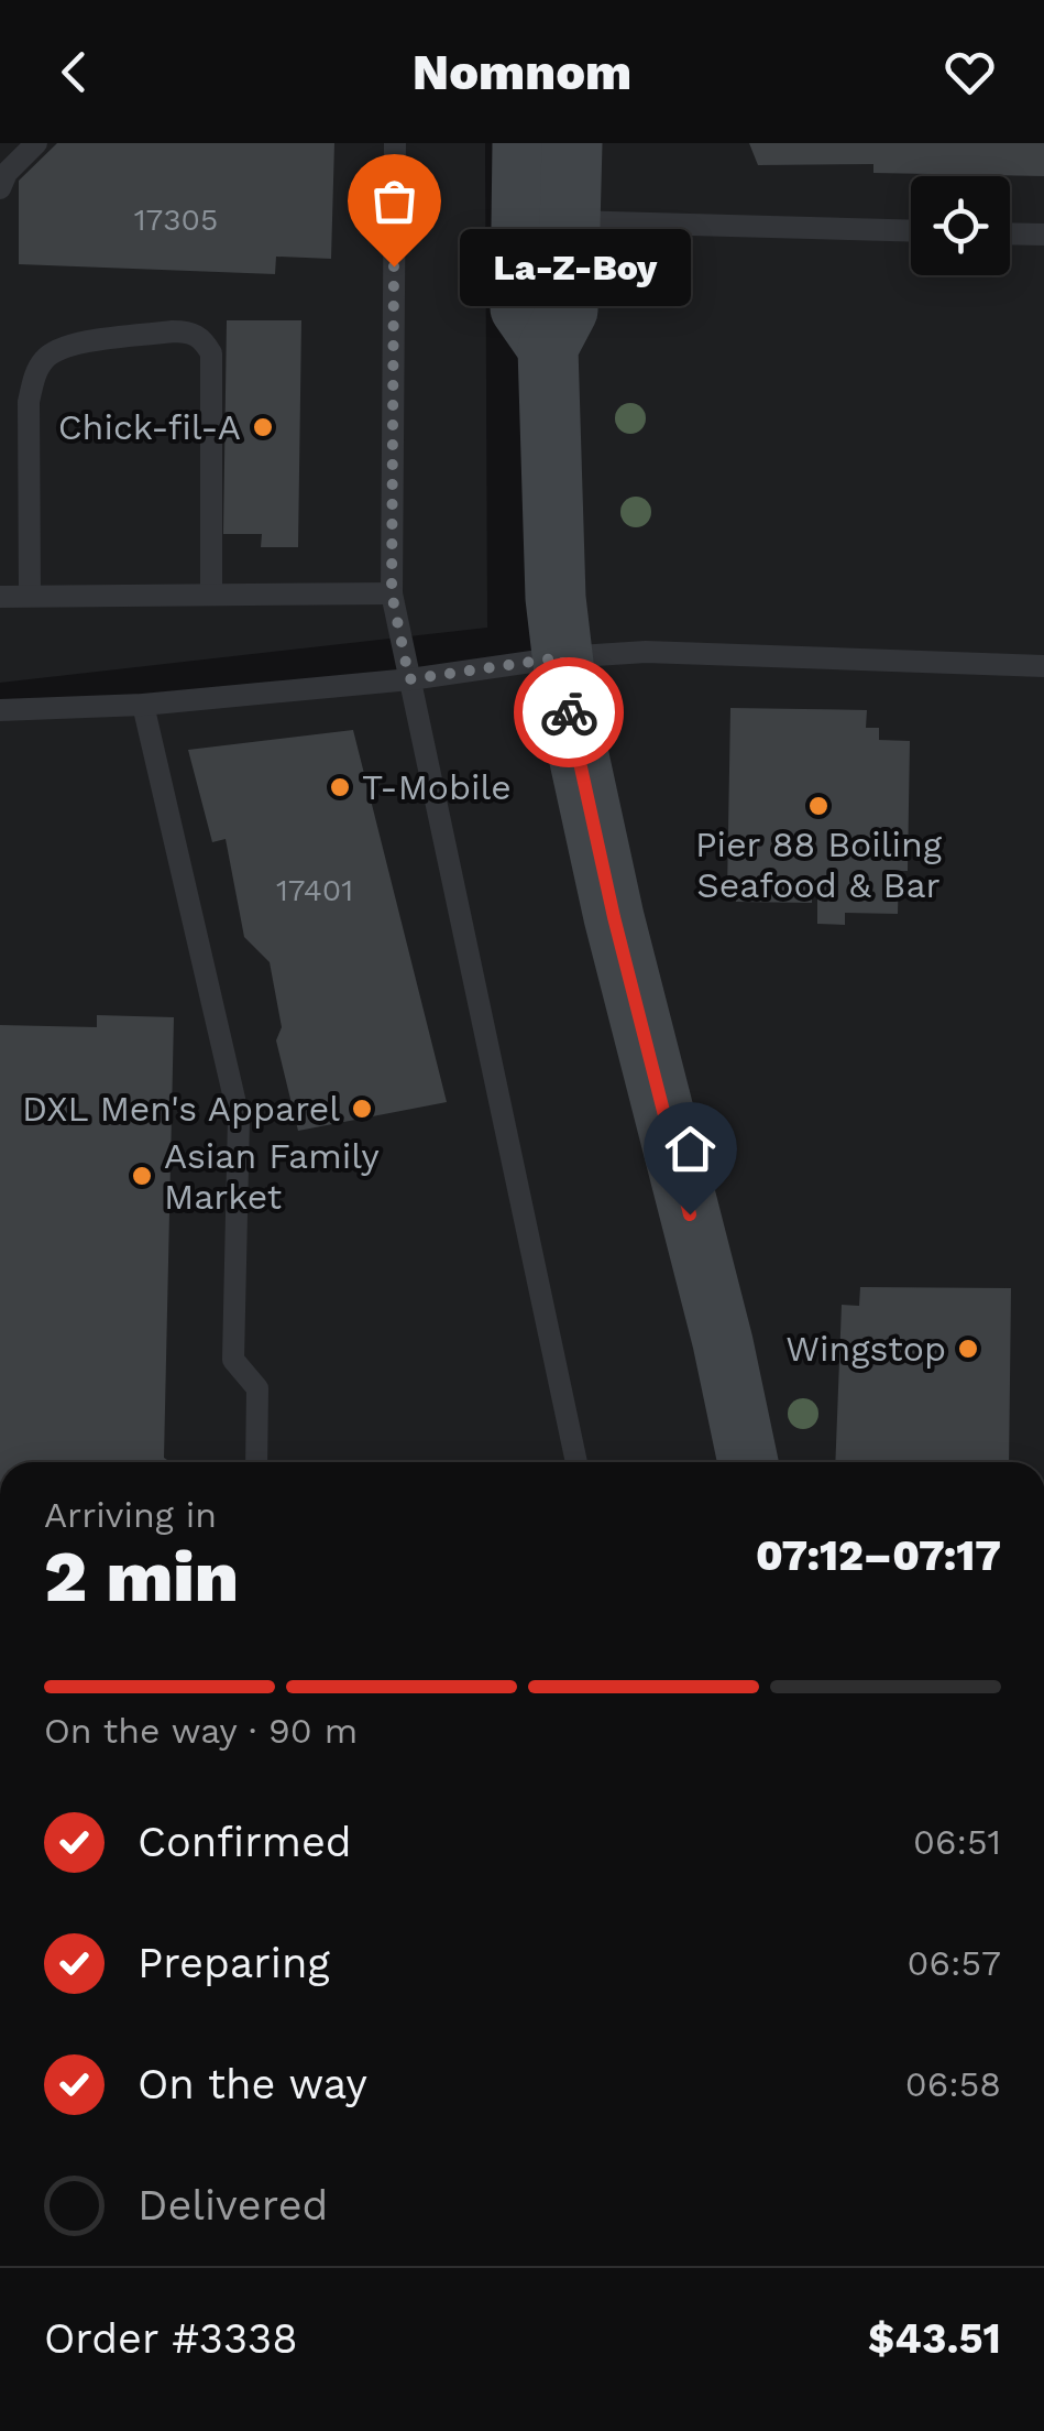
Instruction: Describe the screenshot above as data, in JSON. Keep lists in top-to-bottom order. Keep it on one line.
{"places":["La-Z-Boy","Chick-fil-A","T-Mobile","Pier 88 Boiling Seafood & Bar","DXL Men's Apparel","Asian Family Market","Wingstop"],"house_numbers":["17305","17401"],"page":{"header":"Nomnom","bubble":"La-Z-Boy","heading":["2 min","Arriving in","07:12–07:17"],"panel":["Order #3338","$43.51"],"bar":"On the way · 90 m","list":[["Confirmed","06:51"],["Preparing","06:57"],["On the way","06:58"],"Delivered"]}}
